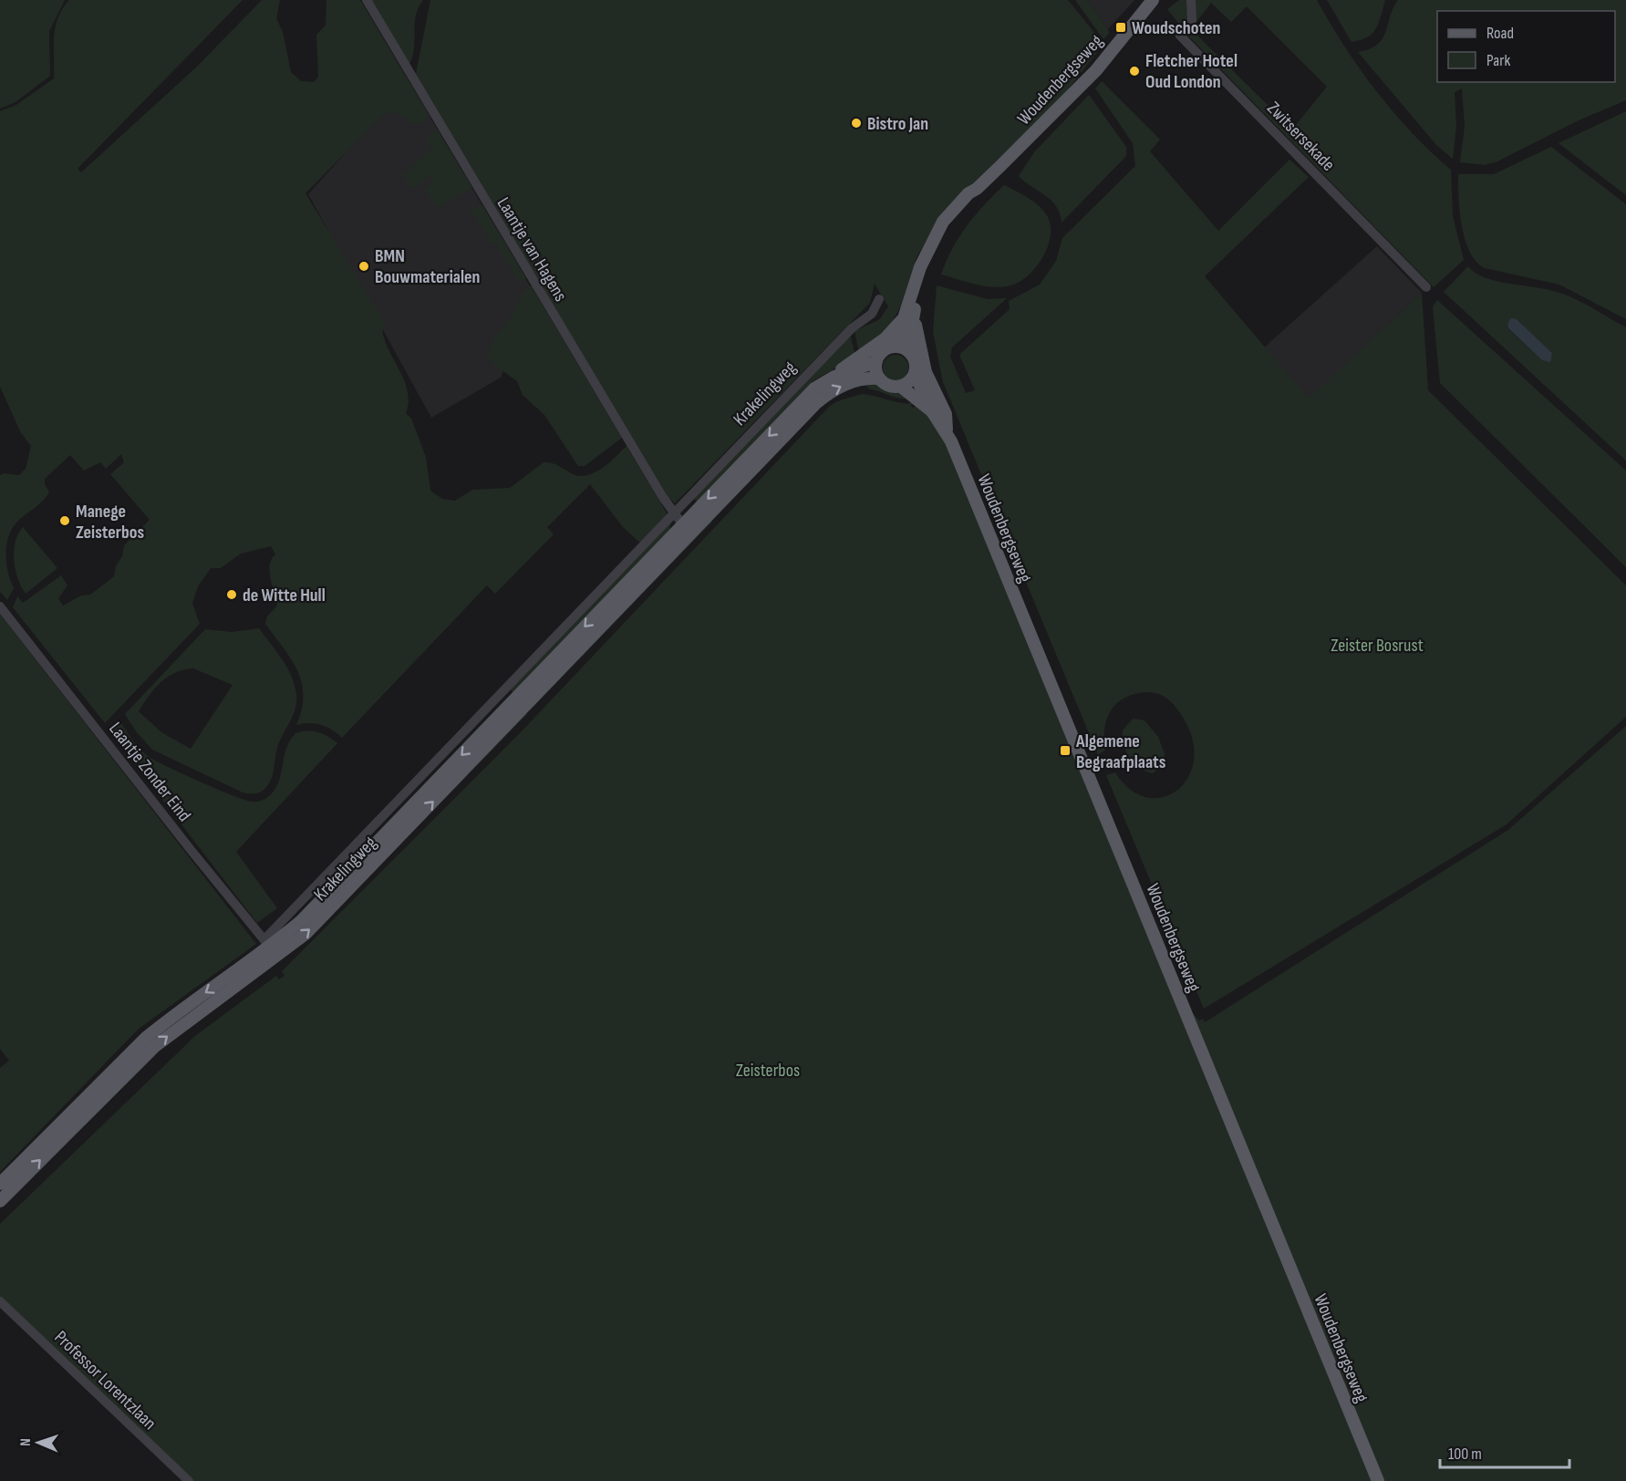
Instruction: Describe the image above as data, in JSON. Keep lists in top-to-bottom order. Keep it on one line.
{"streets":{"main road":["Woudenbergseweg","Krakelingweg"],"street":["Zwitsersekade","Laantje van Hagens","Laantje Zonder Eind","Professor Lorentzlaan"]},"crossings":[["Woudenbergseweg","Krakelingweg"],["Laantje van Hagens","Krakelingweg"],["Krakelingweg","Laantje Zonder Eind"]],"parks":["Zeister Bosrust","Zeisterbos"],"places":{"transit":["Woudschoten","Algemene Begraafplaats"],"other":["Fletcher Hotel Oud London","Bistro Jan","BMN Bouwmaterialen","Manege Zeisterbos","de Witte Hull"]},"legend":["Road","Park"],"scale_bar":"100 m","north":"left"}
